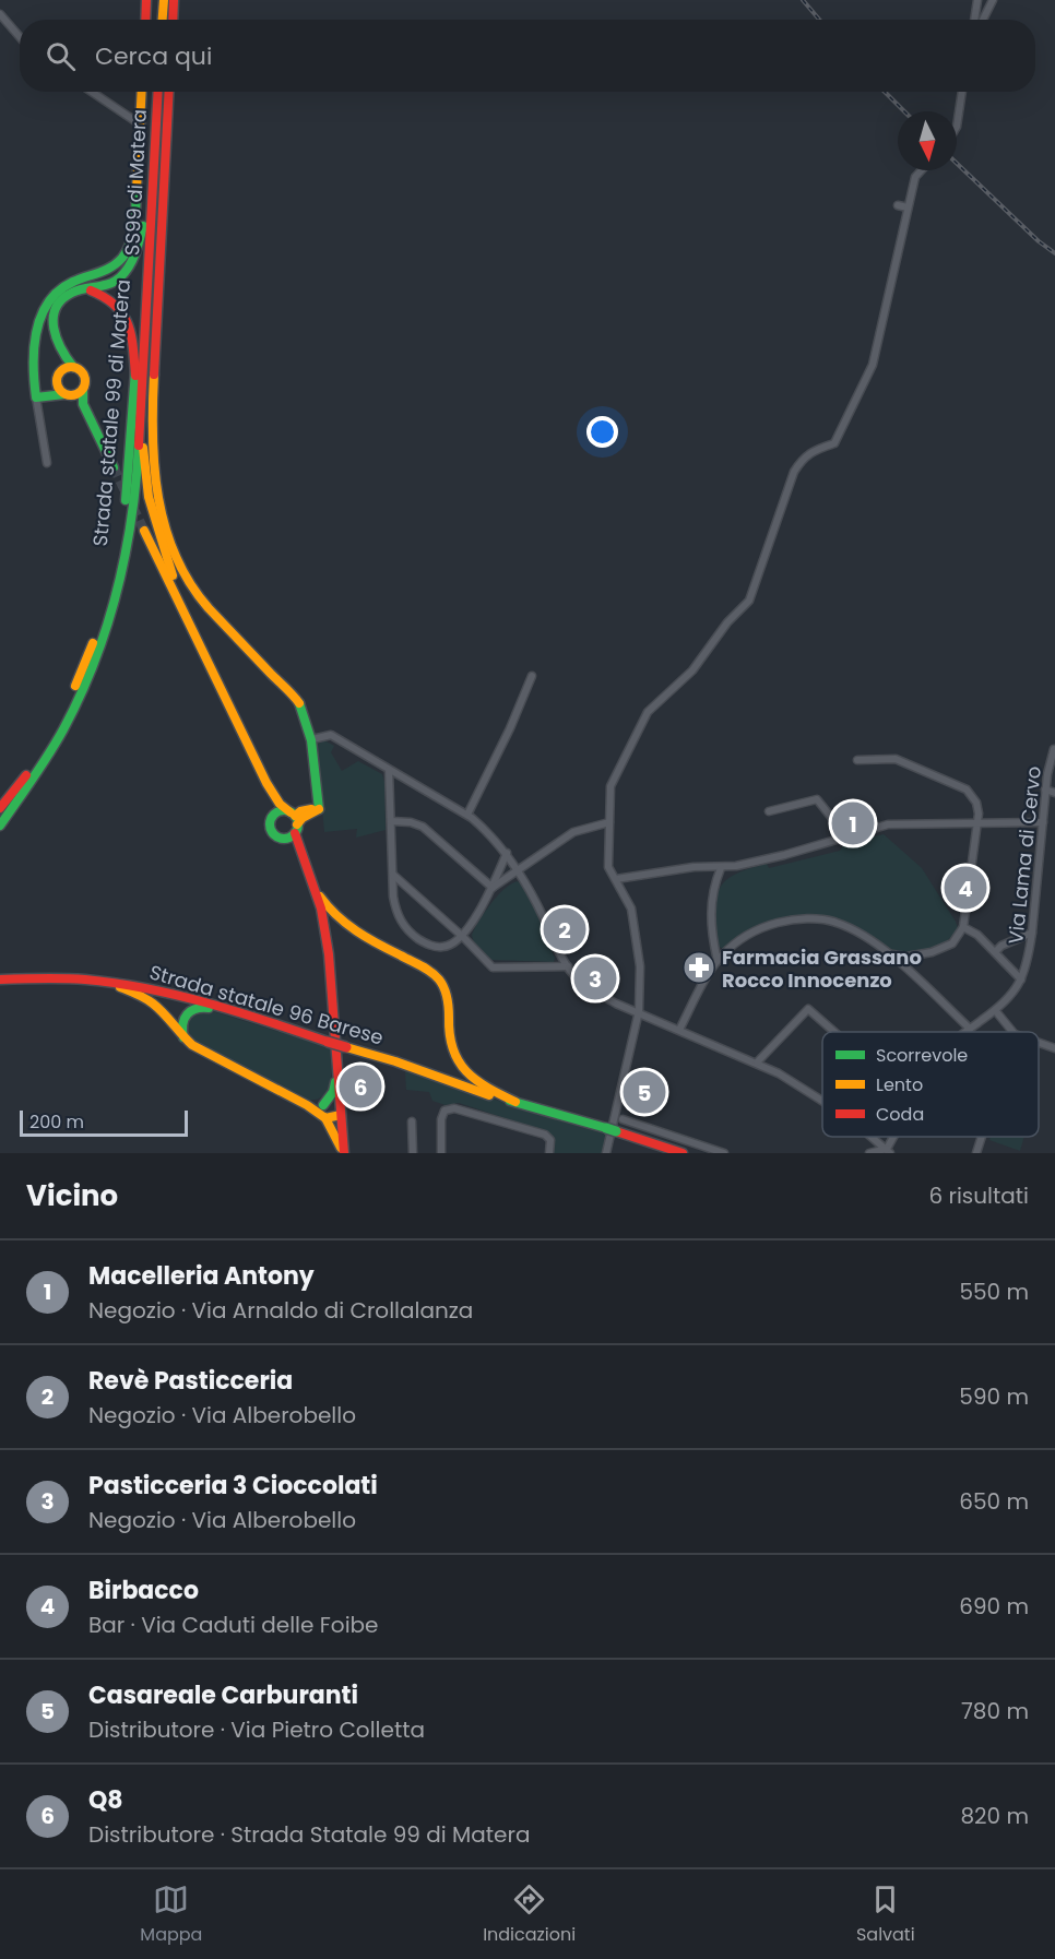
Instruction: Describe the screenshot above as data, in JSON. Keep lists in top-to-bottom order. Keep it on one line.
{"streets":{"main road":["SS99 di Matera","Strada statale 99 di Matera","Strada statale 96 Barese"],"street":["Via Lama di Cervo"]},"crossings":[["SS99 di Matera","Strada statale 99 di Matera"]],"places":{"pharmacy":["Farmacia Grassano Rocco Innocenzo"]},"legend":["Scorrevole","Lento","Coda"],"scale_bar":"200 m","north":"bottom","page":{"search":"Cerca qui","pins":["1","4","2","3","6","5"],"scale":"200 m","heading":["Vicino","6 risultati"],"list":[{"mark":"1","name":"Macelleria Antony","note":"Negozio · Via Arnaldo di Crollalanza","value":"550 m"},{"mark":"2","name":"Revè Pasticceria","note":"Negozio · Via Alberobello","value":"590 m"},{"mark":"3","name":"Pasticceria 3 Cioccolati","note":"Negozio · Via Alberobello","value":"650 m"},{"mark":"4","name":"Birbacco","note":"Bar · Via Caduti delle Foibe","value":"690 m"},{"mark":"5","name":"Casareale Carburanti","note":"Distributore · Via Pietro Colletta","value":"780 m"},{"mark":"6","name":"Q8","note":"Distributore · Strada Statale 99 di Matera","value":"820 m"}],"nav":["Mappa","Indicazioni","Salvati"]}}
